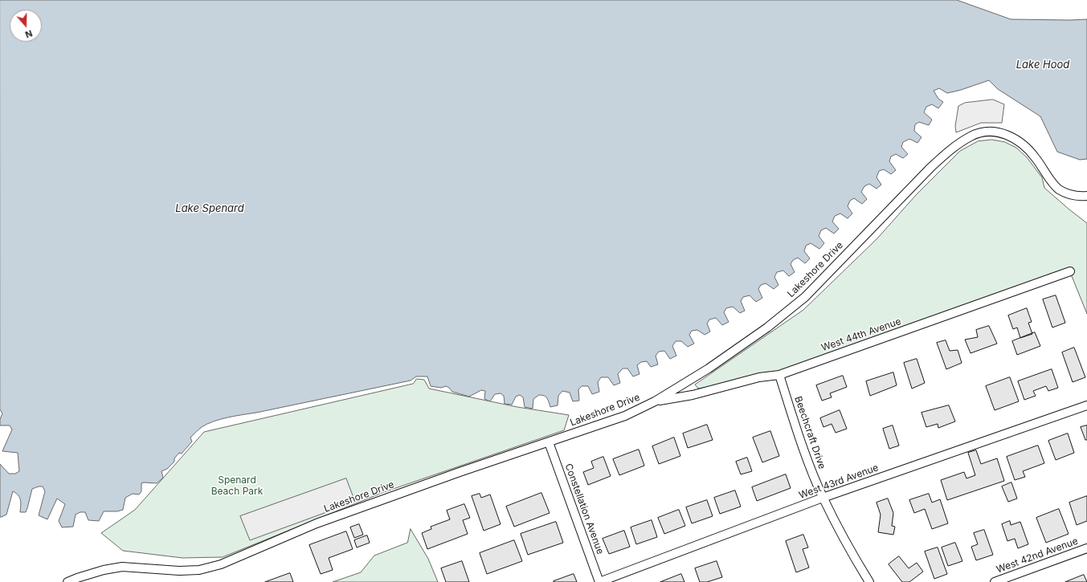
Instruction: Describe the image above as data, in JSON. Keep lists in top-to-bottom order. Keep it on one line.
{"streets":{"street":["Lakeshore Drive","West 44th Avenue","Beechcraft Drive","West 43rd Avenue","Constellation Avenue","West 42nd Avenue"]},"crossings":[["Lakeshore Drive","West 44th Avenue"],["Lakeshore Drive","Constellation Avenue"],["West 44th Avenue","Beechcraft Drive"],["Beechcraft Drive","West 43rd Avenue"],["West 43rd Avenue","Constellation Avenue"]],"water":["Lake Hood","Lake Spenard"],"parks":["Spenard Beach Park"],"north":"bottom"}
